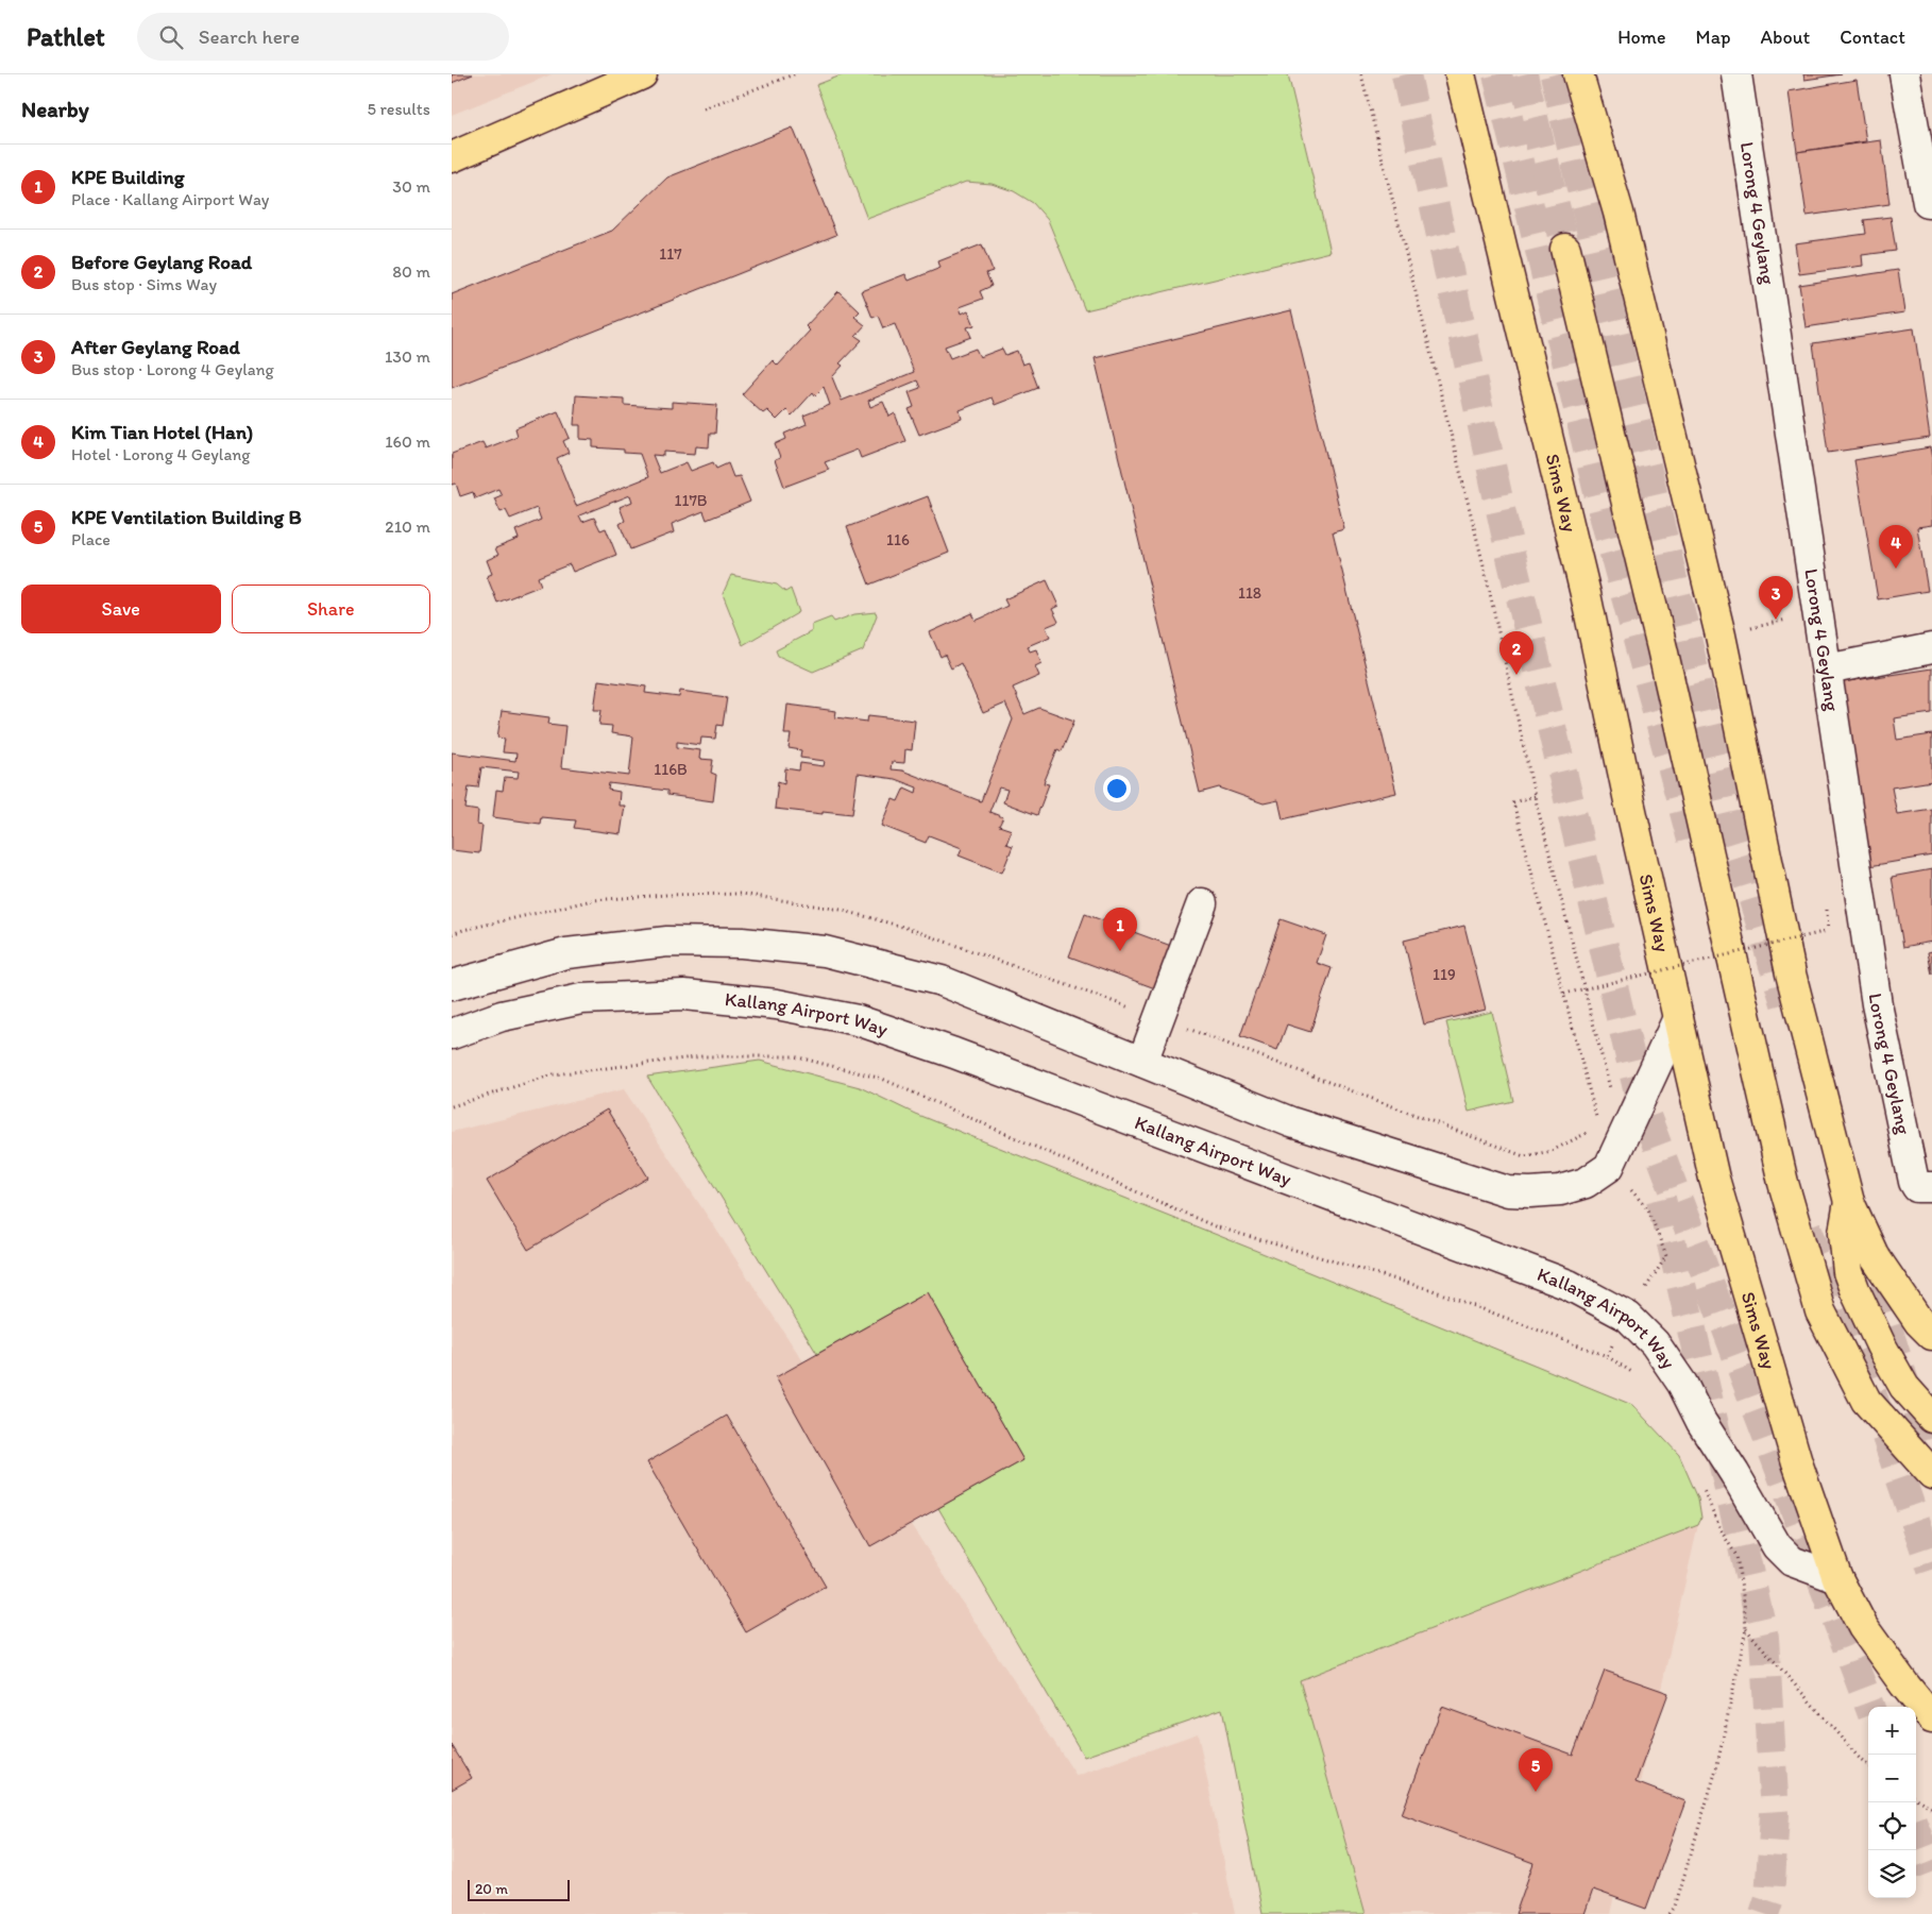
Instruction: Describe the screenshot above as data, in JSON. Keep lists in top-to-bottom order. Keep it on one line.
{"streets":{"main road":["Sims Way"],"street":["Lorong 4 Geylang","Kallang Airport Way"]},"crossings":[["Sims Way","Kallang Airport Way"]],"house_numbers":["117","117B","116","118","116B","119"],"scale_bar":"20 m","page":{"header":"Pathlet","search":"Search here","nav":["Home","Map","About","Contact"],"heading":["Nearby","5 results"],"list":[{"mark":"1","name":"KPE Building","note":"Place · Kallang Airport Way","value":"30 m"},{"mark":"2","name":"Before Geylang Road","note":"Bus stop · Sims Way","value":"80 m"},{"mark":"3","name":"After Geylang Road","note":"Bus stop · Lorong 4 Geylang","value":"130 m"},{"mark":"4","name":"Kim Tian Hotel (Han)","note":"Hotel · Lorong 4 Geylang","value":"160 m"},{"mark":"5","name":"KPE Ventilation Building B","note":"Place","value":"210 m"}],"pins":["4","3","2","1","5"],"buttons":["Save","Share"],"map_buttons":["+","−"],"scale":"20 m"}}
